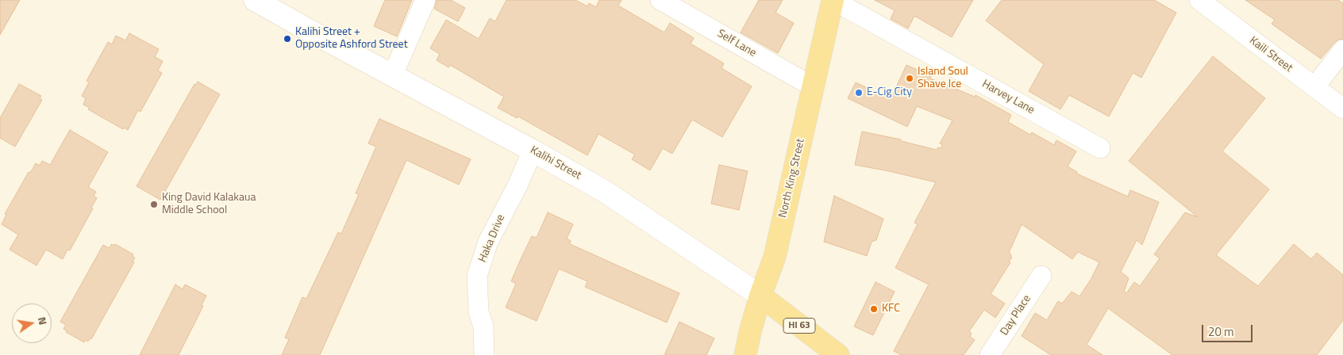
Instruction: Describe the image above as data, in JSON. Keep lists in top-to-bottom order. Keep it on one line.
{"streets":{"main road":["Kalihi Street","North King Street","HI 63"],"street":["Self Lane","Kaili Street","Harvey Lane","Haka Drive","Day Place"]},"crossings":[["Self Lane","North King Street"],["Harvey Lane","North King Street"],["Kalihi Street","North King Street"],["Kalihi Street","Haka Drive"]],"places":["Kalihi Street + Opposite Ashford Street","Island Soul Shave Ice","E-Cig City","King David Kalakaua Middle School","KFC"],"scale_bar":"20 m","north":"right"}
